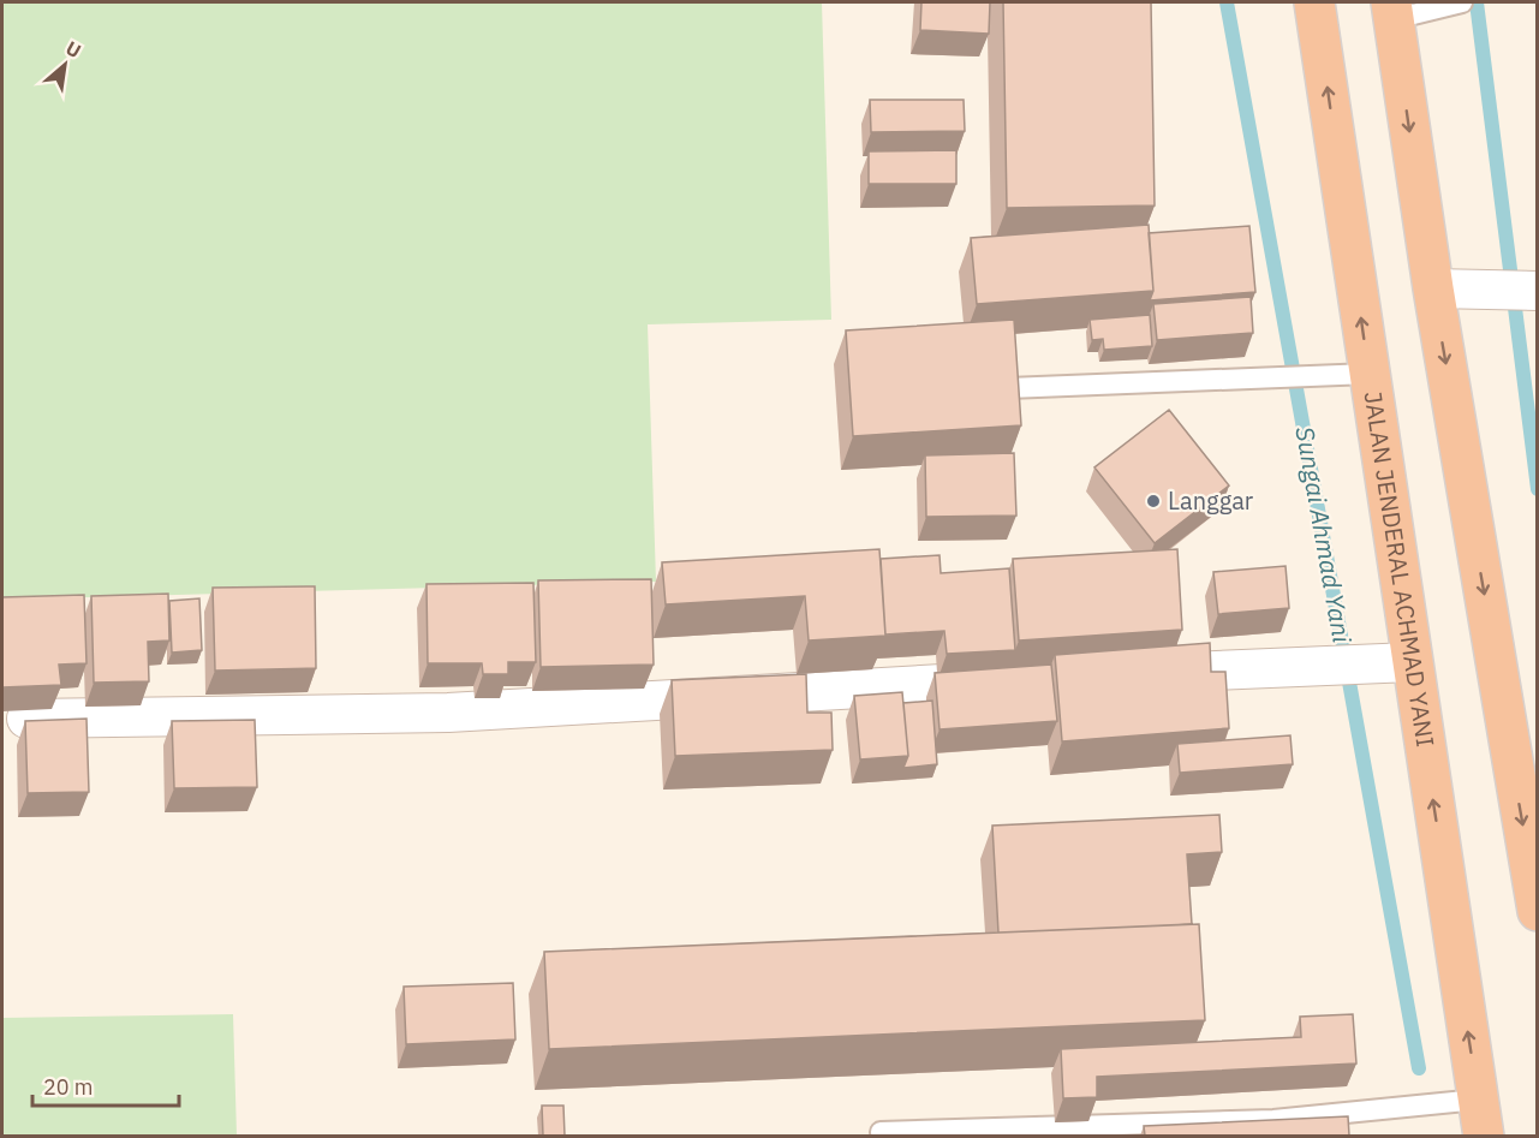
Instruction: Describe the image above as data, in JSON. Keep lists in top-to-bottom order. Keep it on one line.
{"streets":{"highway":["JALAN JENDERAL ACHMAD YANI"]},"water":["Sungai Ahmad Yani"],"places":["Langgar"],"scale_bar":"20 m","north":"top right"}
